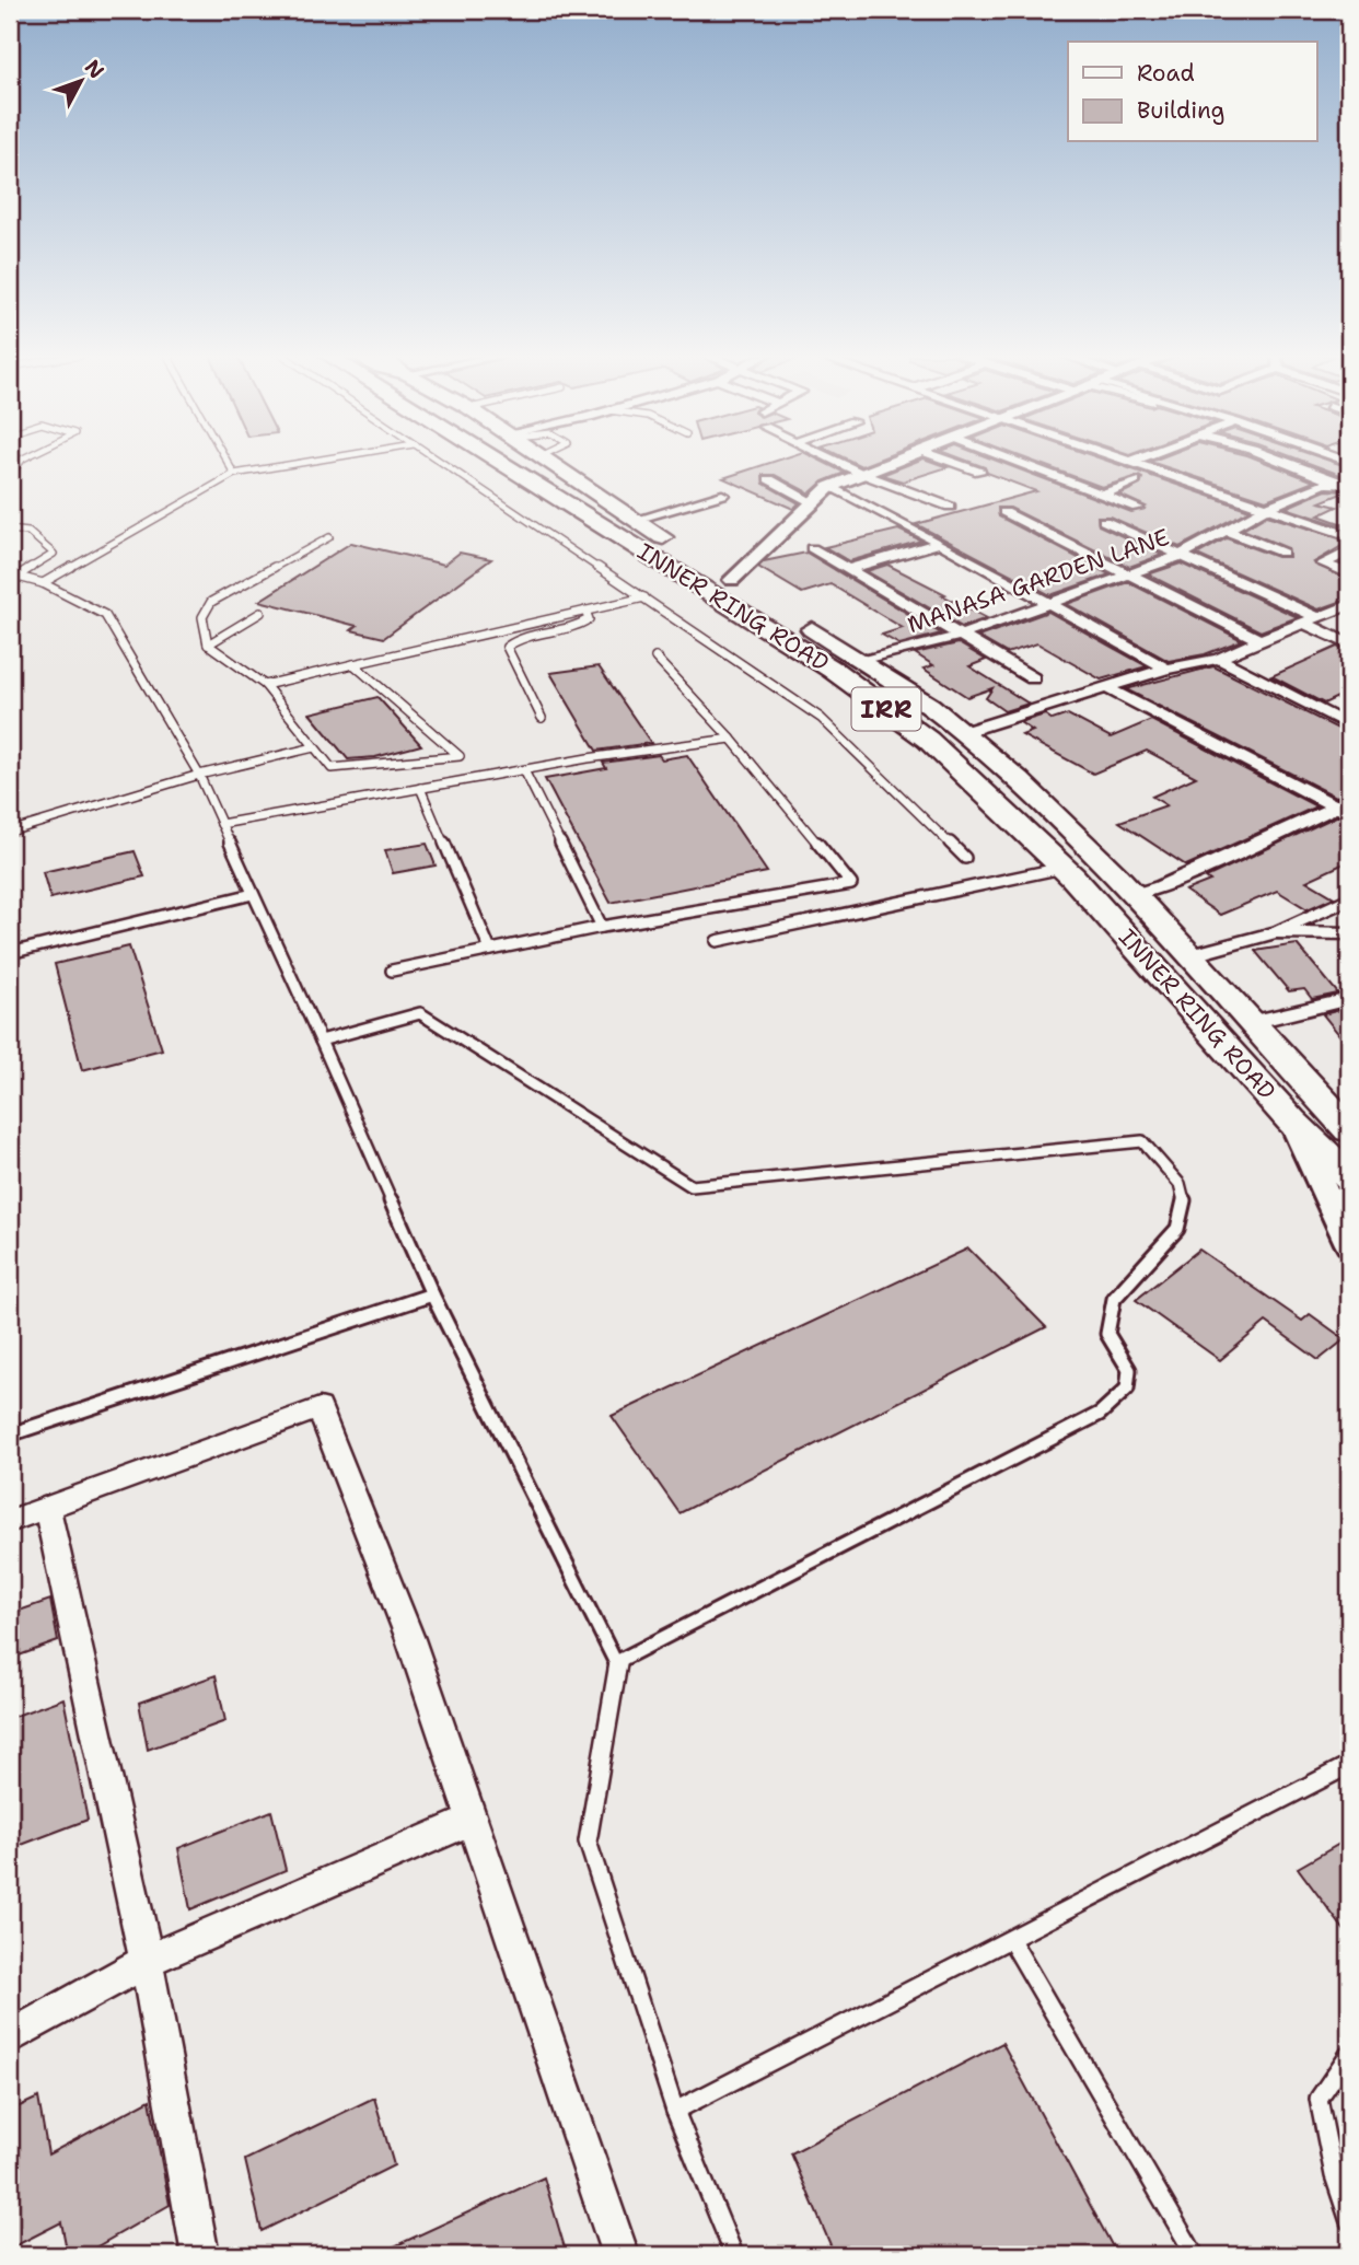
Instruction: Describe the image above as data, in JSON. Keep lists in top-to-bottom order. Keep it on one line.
{"streets":{"highway":["INNER RING ROAD","IRR"],"street":["MANASA GARDEN LANE"]},"crossings":[["MANASA GARDEN LANE","INNER RING ROAD"]],"legend":["Road","Building"],"north":"top right"}
